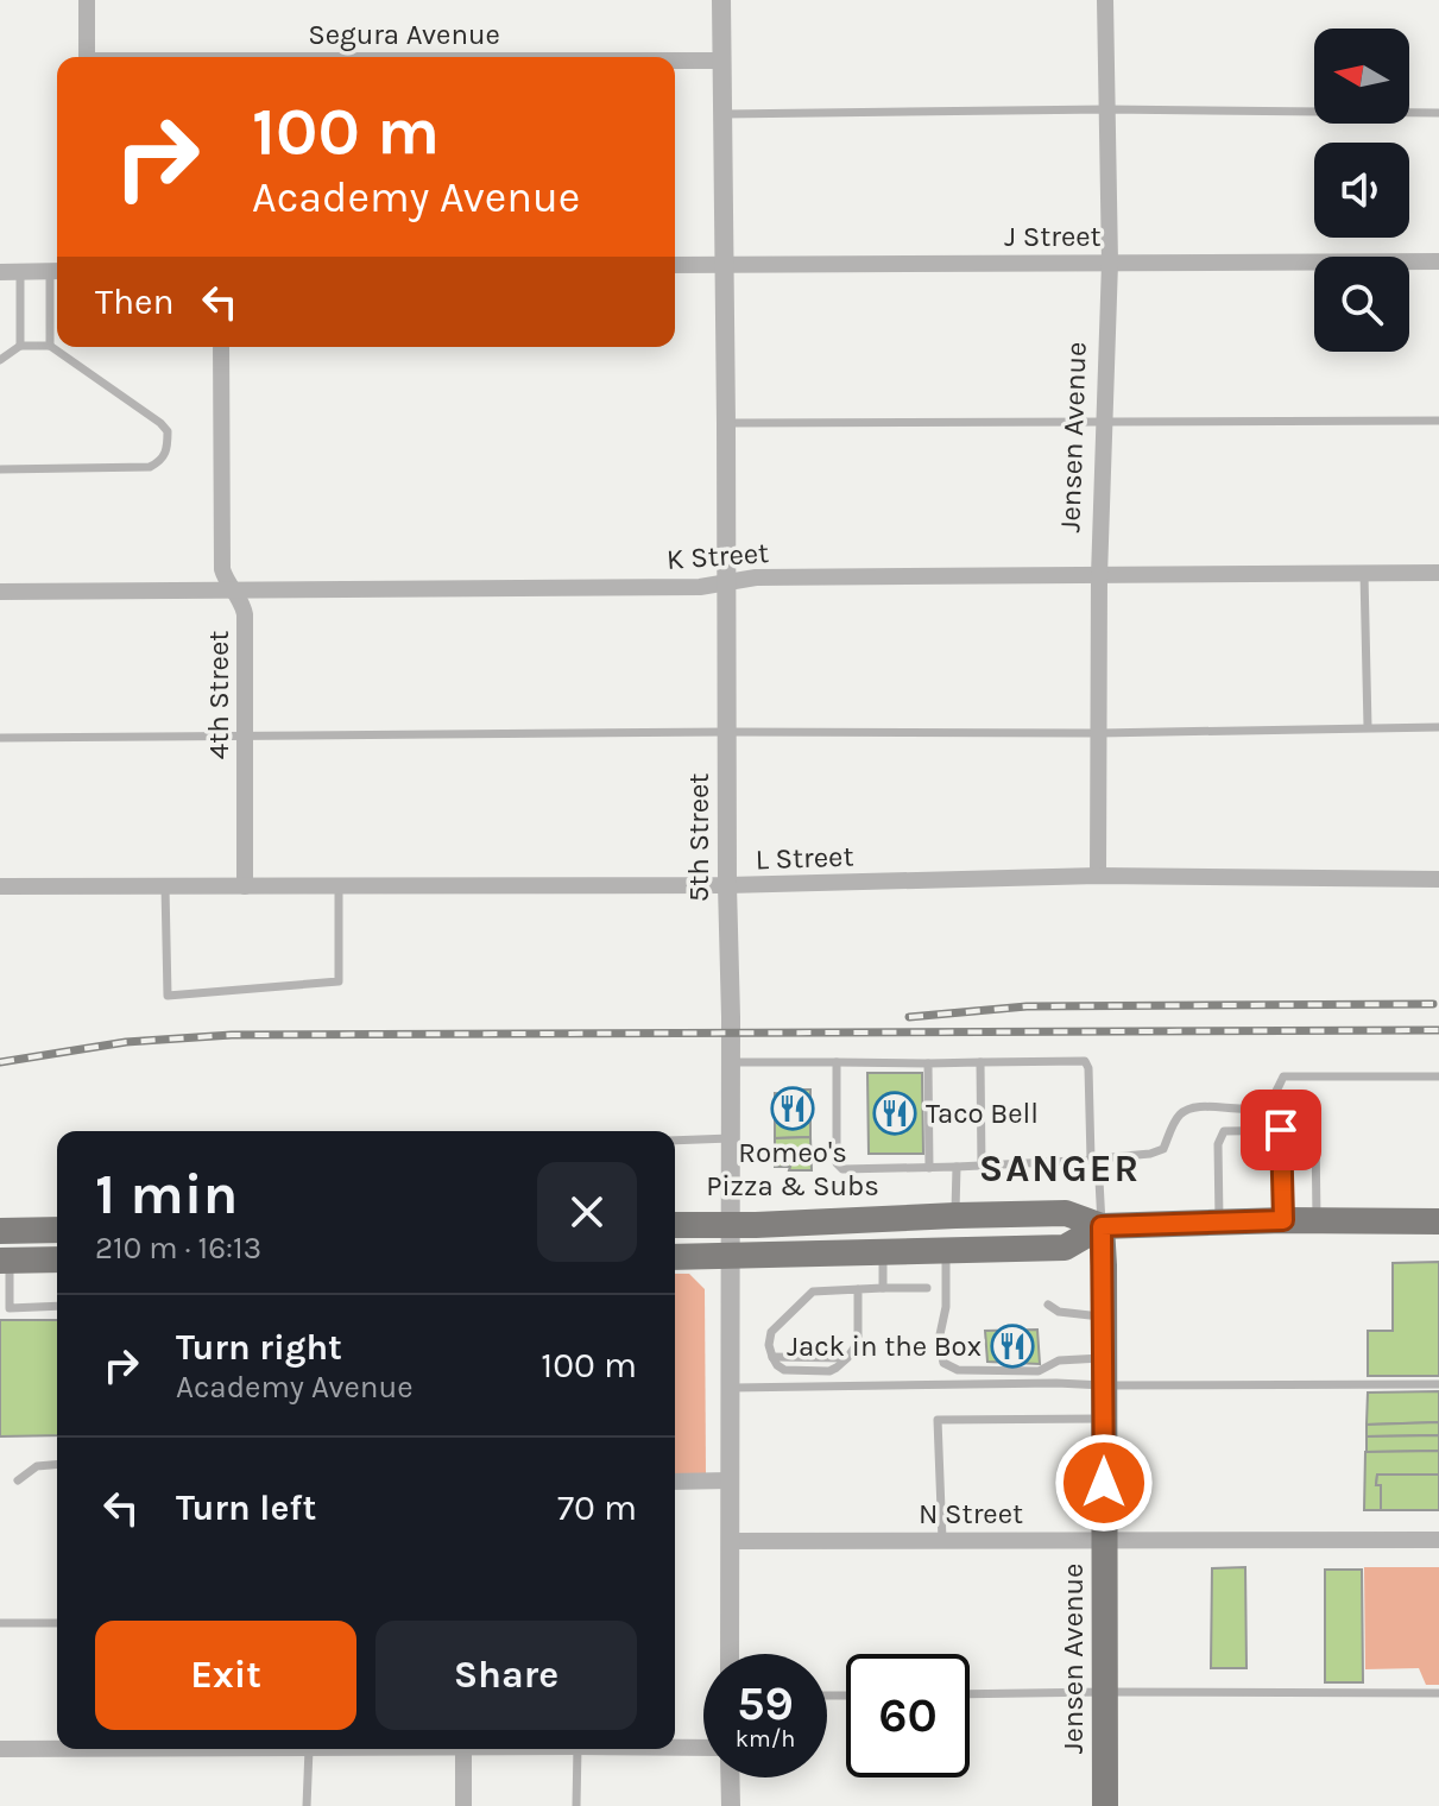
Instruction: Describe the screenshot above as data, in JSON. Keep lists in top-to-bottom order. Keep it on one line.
{"streets":{"main road":["Jensen Avenue"],"street":["Segura Avenue","J Street","K Street","4th Street","5th Street","L Street","N Street"]},"crossings":[["Segura Avenue","5th Street"],["J Street","Jensen Avenue"],["J Street","5th Street"],["Jensen Avenue","K Street"],["Jensen Avenue","L Street"],["Jensen Avenue","N Street"],["K Street","4th Street"],["K Street","5th Street"],["4th Street","L Street"],["5th Street","L Street"],["5th Street","N Street"]],"districts":["SANGER"],"places":{"restaurant":["Romeo's Pizza & Subs","Taco Bell","Jack in the Box"]},"north":"left","page":{"turn":["100 m","Academy Avenue"],"then":"Then","heading":["1 min","210 m · 16:13"],"list":[{"name":"Turn right","note":"Academy Avenue","value":"100 m"},{"name":"Turn left","value":"70 m"}],"buttons":["Exit","Share"],"speed":"59 km/h","limit":"60"}}
